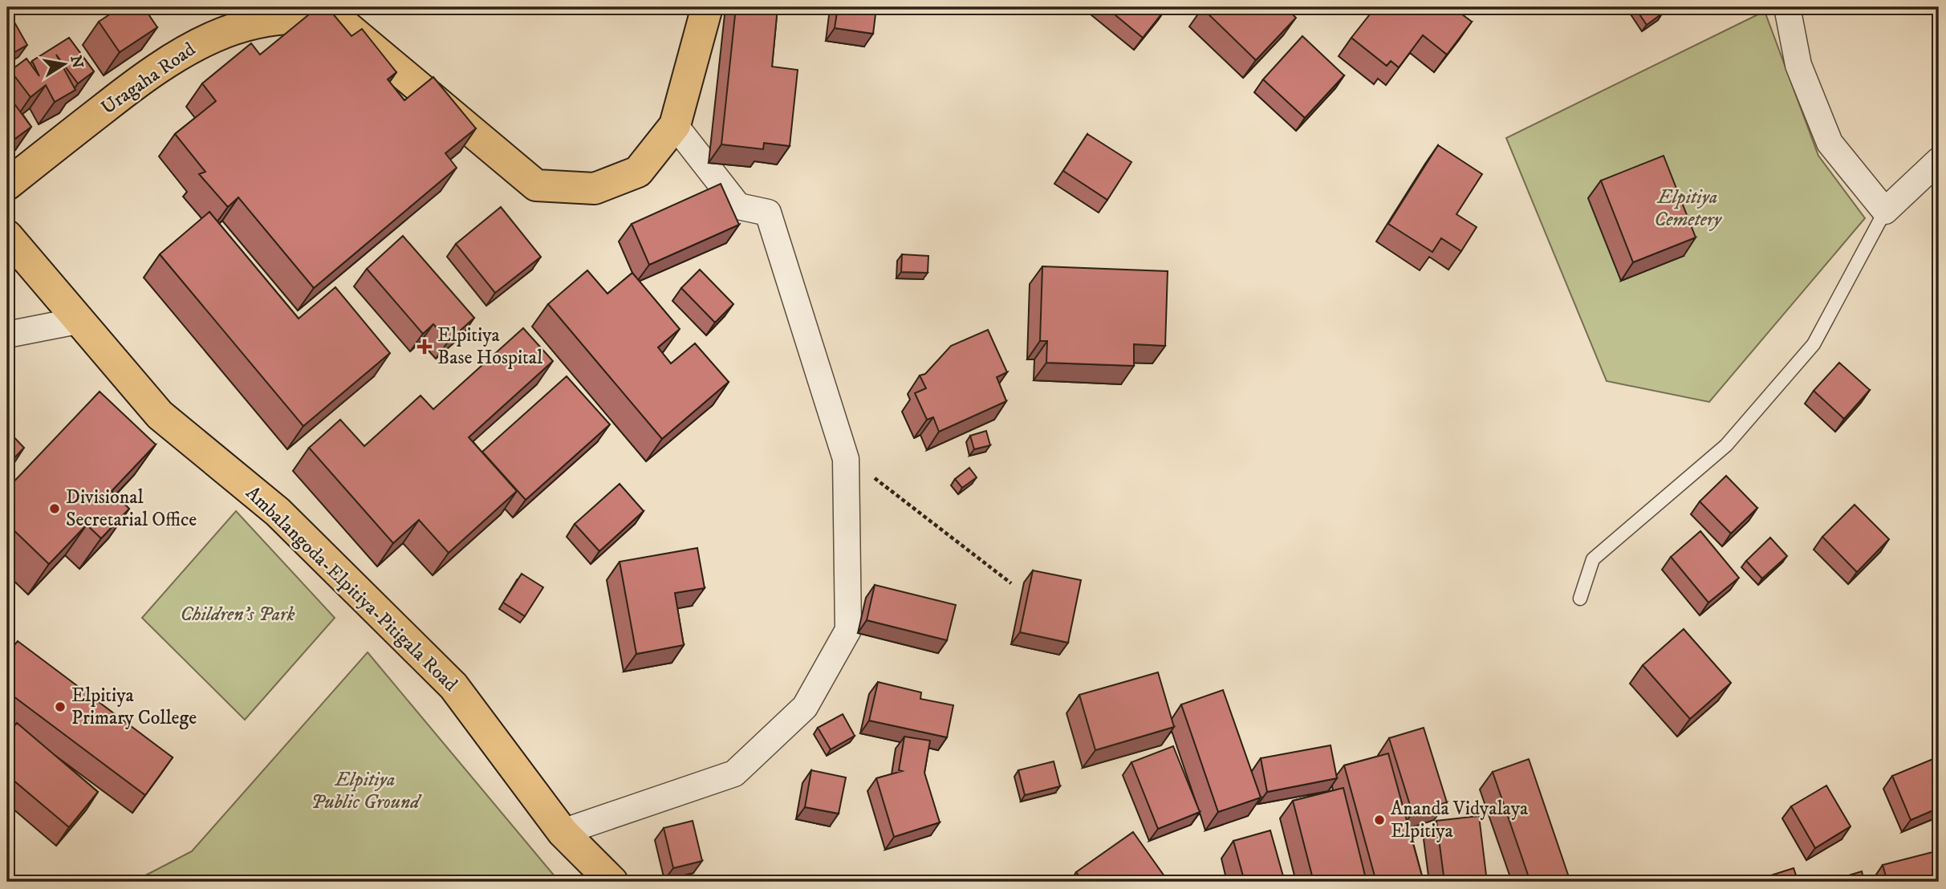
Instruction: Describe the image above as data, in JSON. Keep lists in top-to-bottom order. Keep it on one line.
{"streets":{"main road":["Uragaha Road","Ambalangoda-Elpitiya-Pitigala Road"]},"parks":["Elpitiya Cemetery","Children's Park","Elpitiya Public Ground"],"places":{"health":["Elpitiya Base Hospital"],"other":["Divisional Secretarial Office","Elpitiya Primary College","Ananda Vidyalaya Elpitiya"]},"north":"right"}
